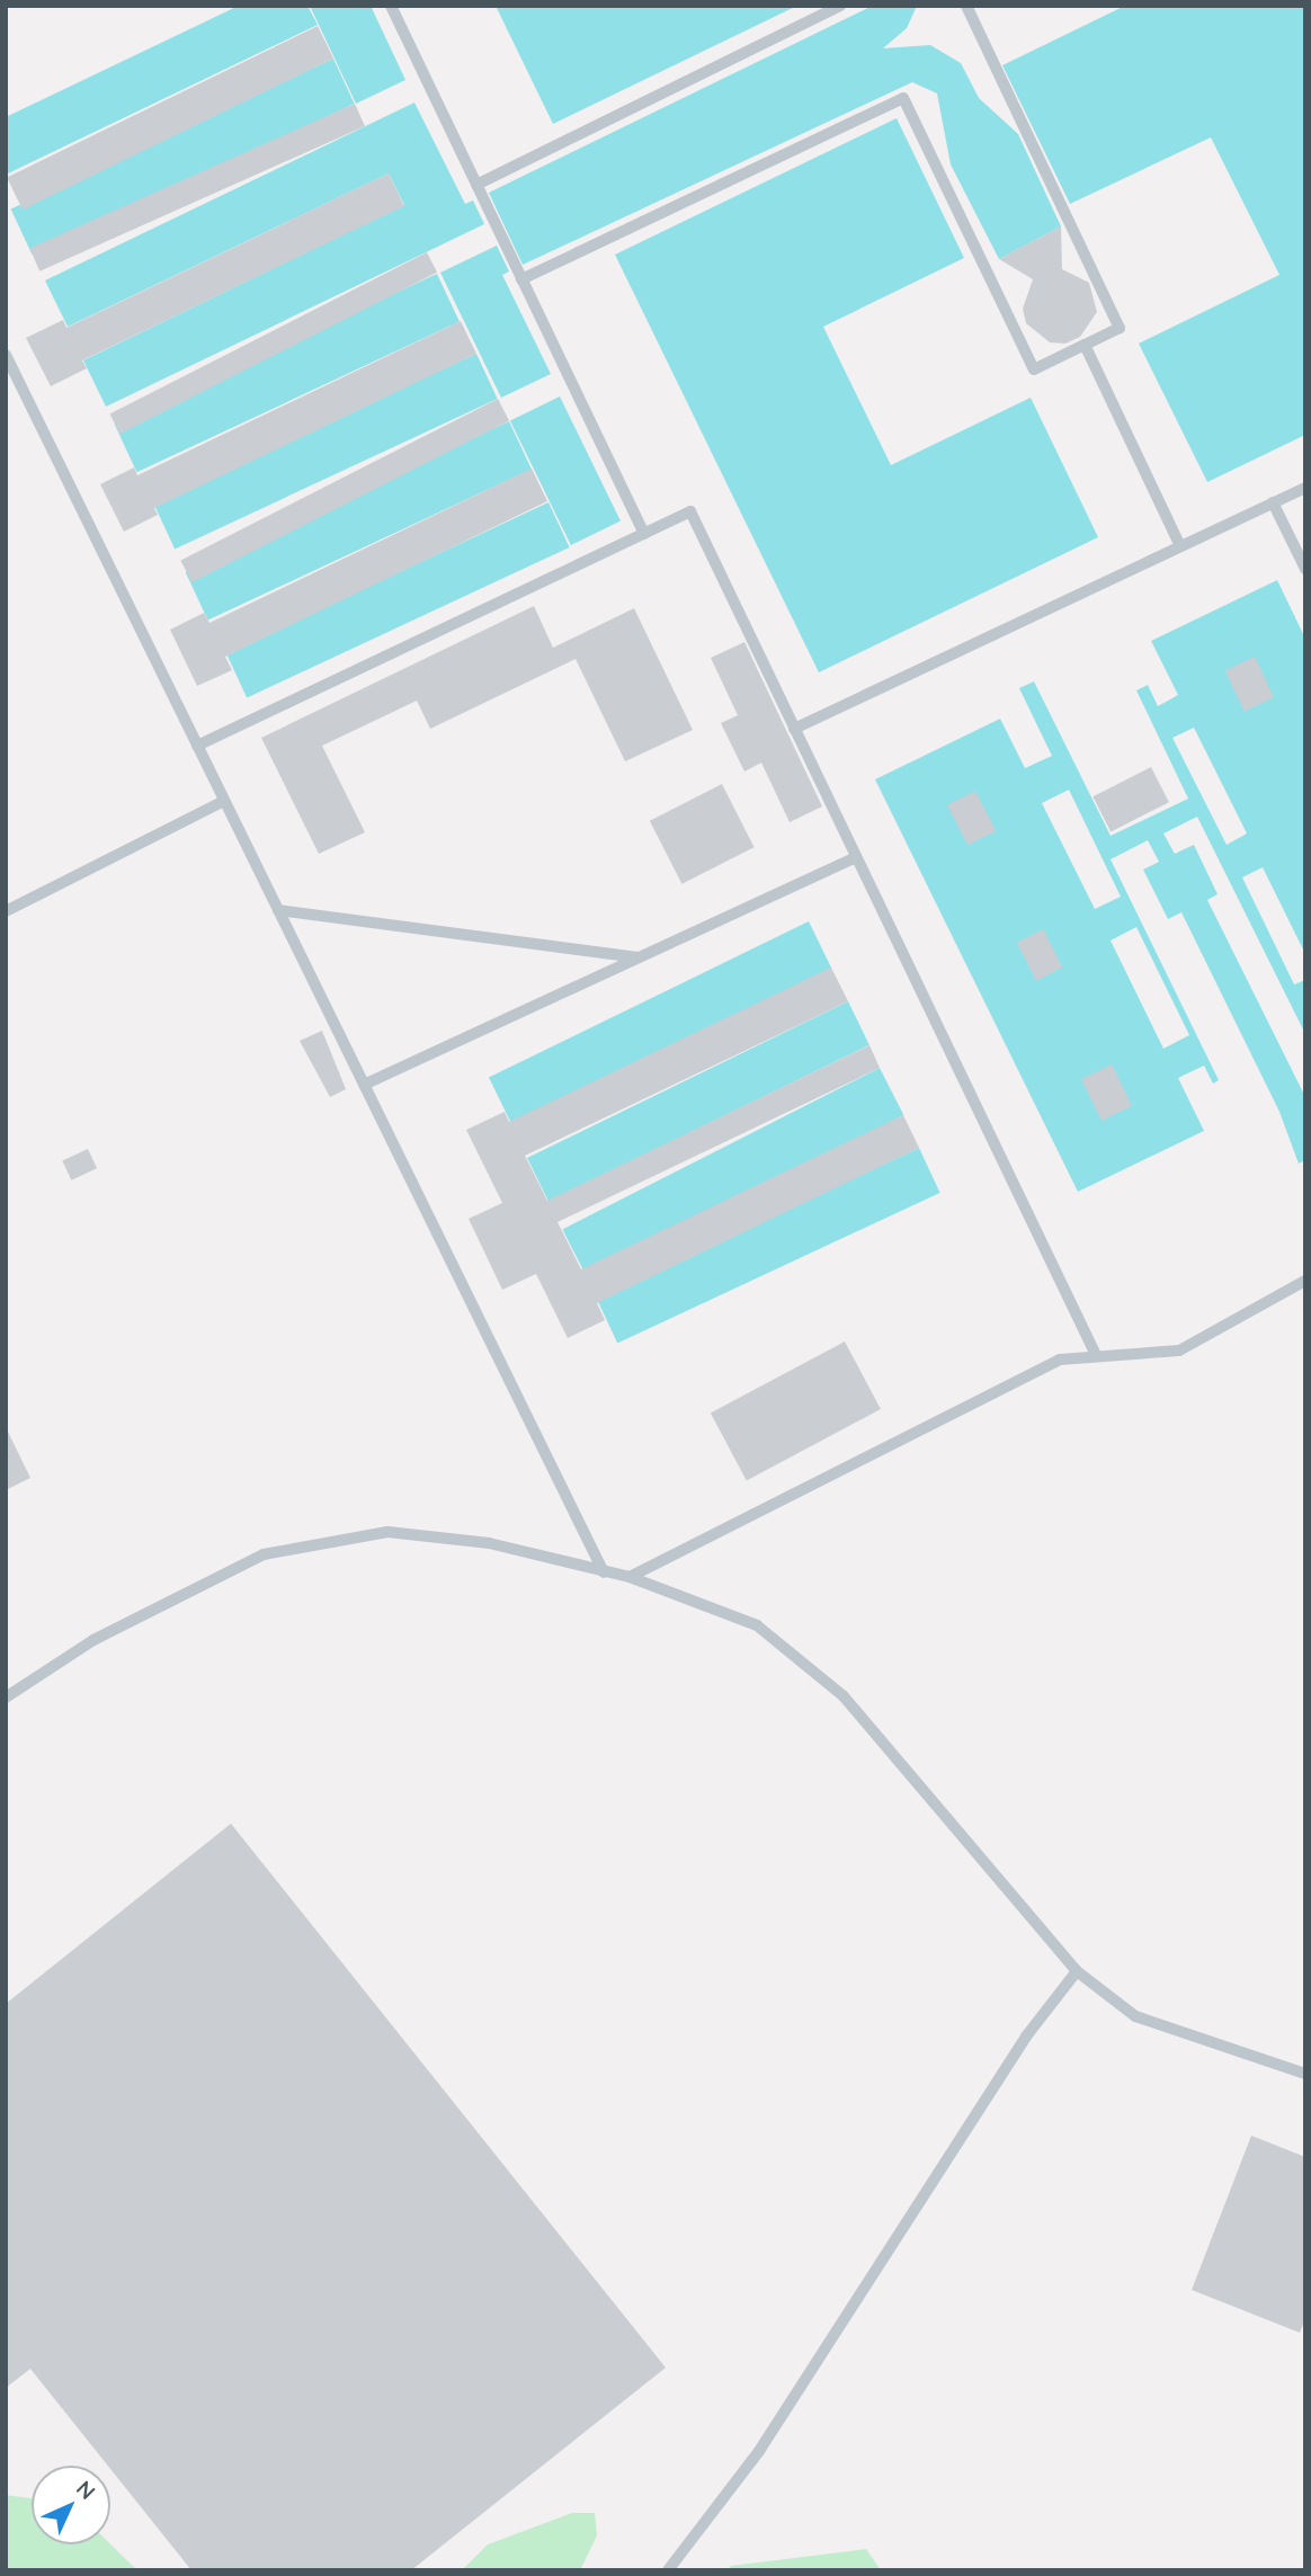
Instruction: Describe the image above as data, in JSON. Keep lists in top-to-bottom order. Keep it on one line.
{"north":"top right"}
